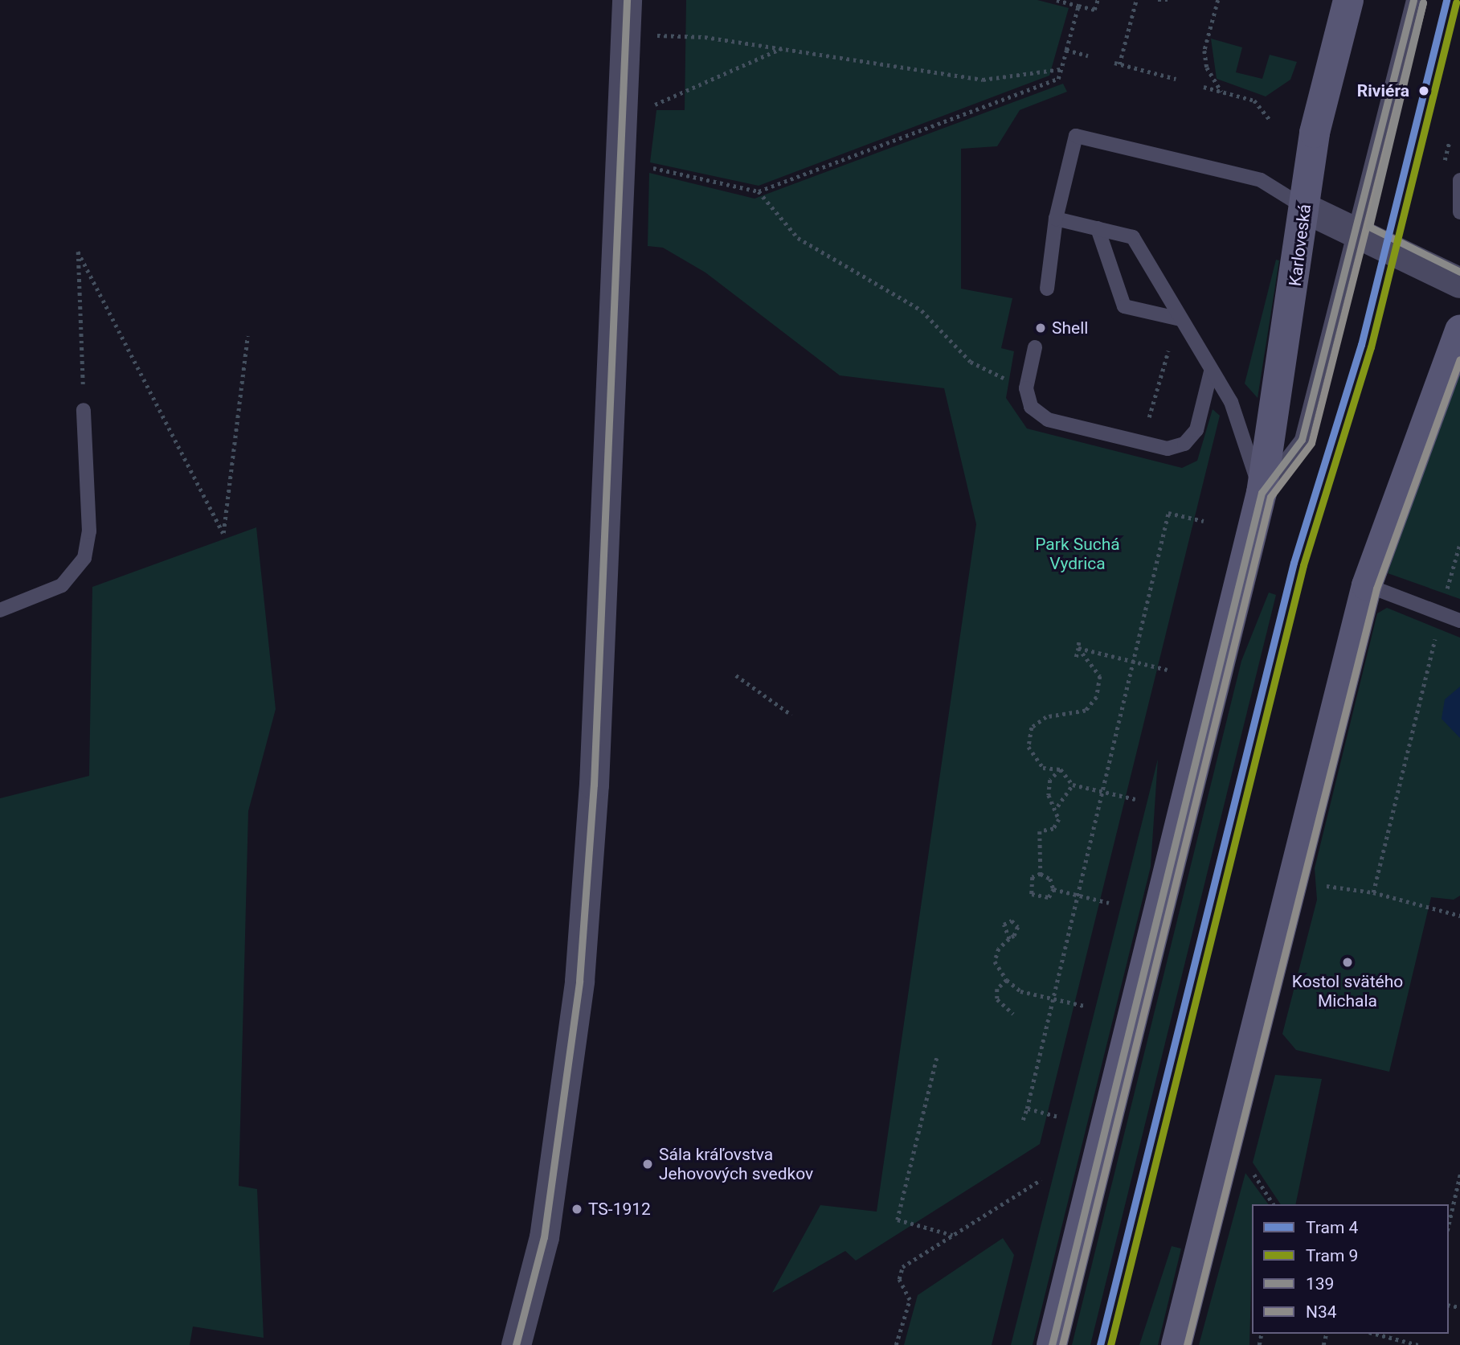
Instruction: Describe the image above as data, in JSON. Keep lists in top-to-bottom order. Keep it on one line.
{"streets":{"main road":["Karloveská"]},"parks":["Park Suchá Vydrica"],"places":["Riviéra","Shell","Kostol svätého Michala","Sála kráľovstva Jehovových svedkov","TS-1912"],"lines":["tram line 4","transit line 139","tram line 9","transit line N34"],"legend":["Tram 4","Tram 9","139","N34"]}
